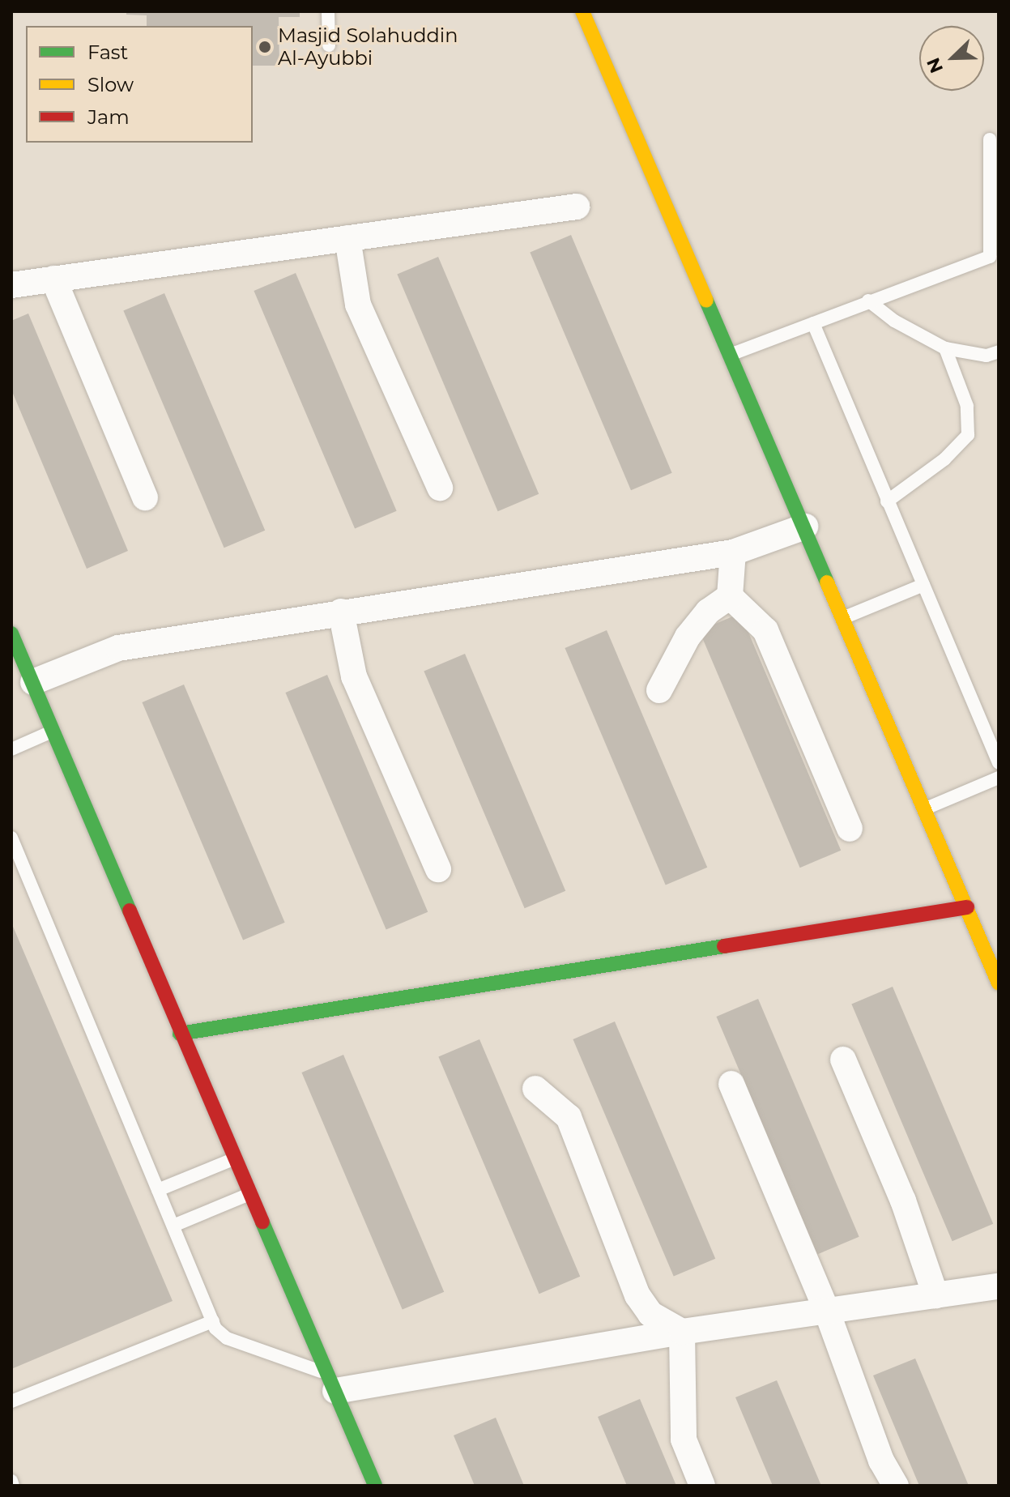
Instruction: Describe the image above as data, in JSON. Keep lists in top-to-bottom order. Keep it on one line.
{"places":["Masjid Solahuddin Al-Ayubbi"],"legend":["Fast","Slow","Jam"],"north":"bottom left"}
